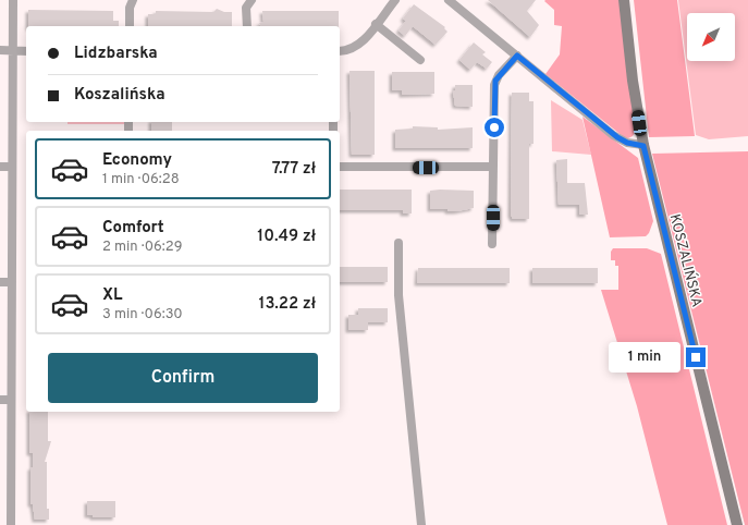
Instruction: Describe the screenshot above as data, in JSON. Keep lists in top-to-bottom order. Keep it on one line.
{"streets":{"street":["KOSZALIŃSKA"]},"north":"bottom left","page":{"banner":["Lidzbarska","Koszalińska"],"list":[{"name":"Economy","note":"1 min · 06:28","value":"7.77 zł"},{"name":"Comfort","note":"2 min · 06:29","value":"10.49 zł"},{"name":"XL","note":"3 min · 06:30","value":"13.22 zł"}],"bubble":"1 min","buttons":"Confirm"}}
